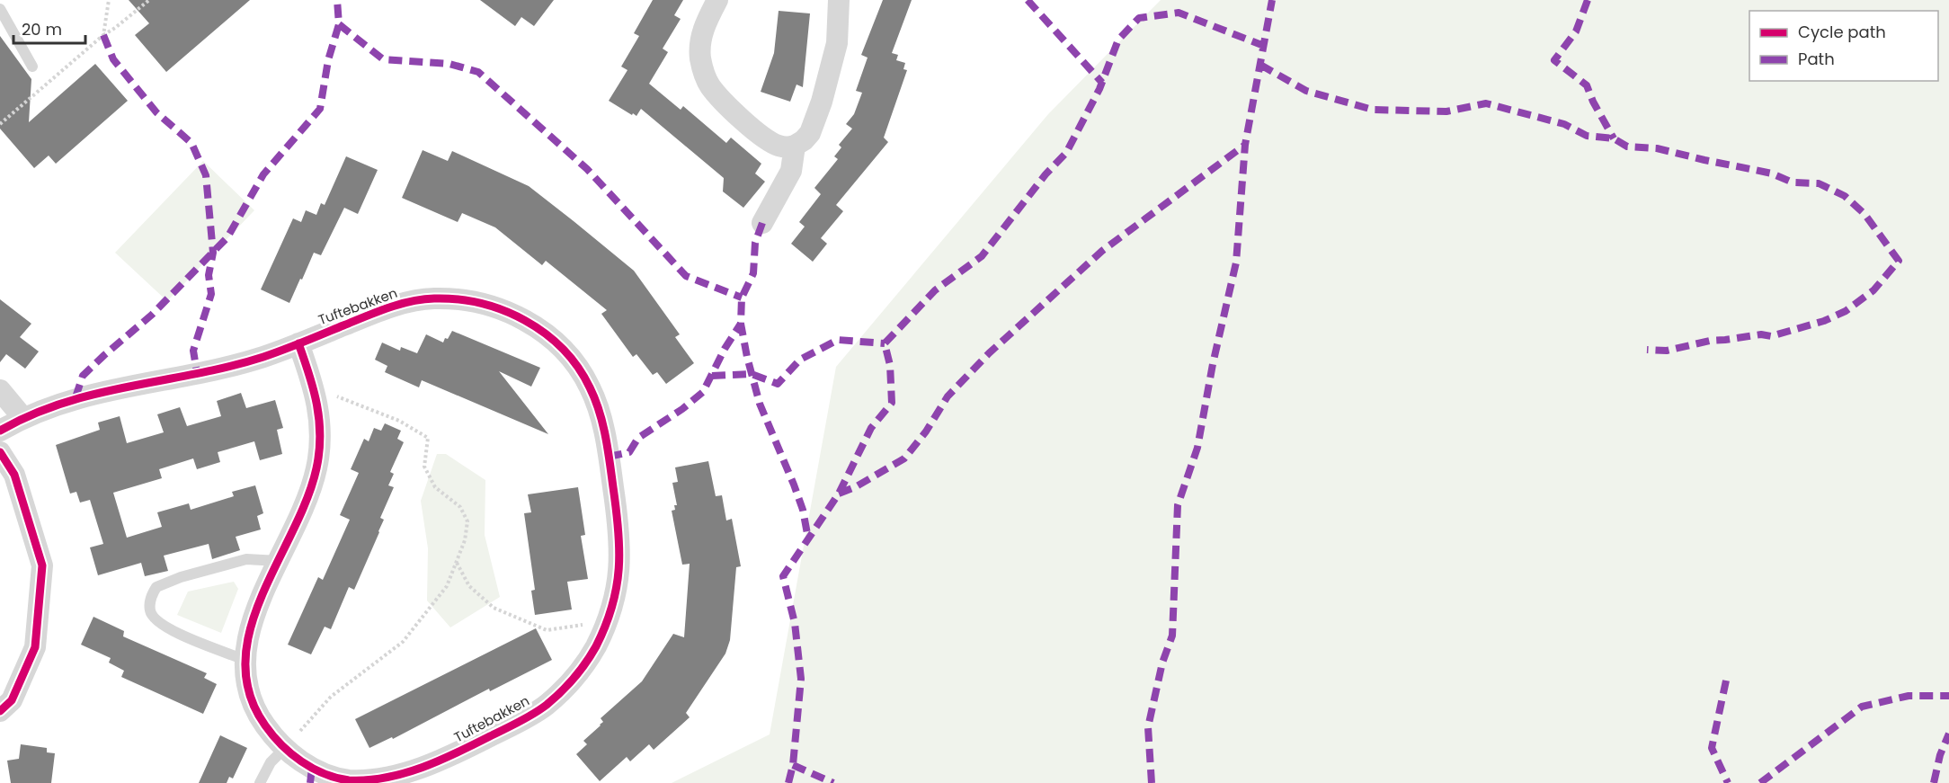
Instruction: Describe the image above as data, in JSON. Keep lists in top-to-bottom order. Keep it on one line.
{"streets":{"street":["Tuftebakken"]},"legend":["Cycle path","Path"],"scale_bar":"20 m"}
